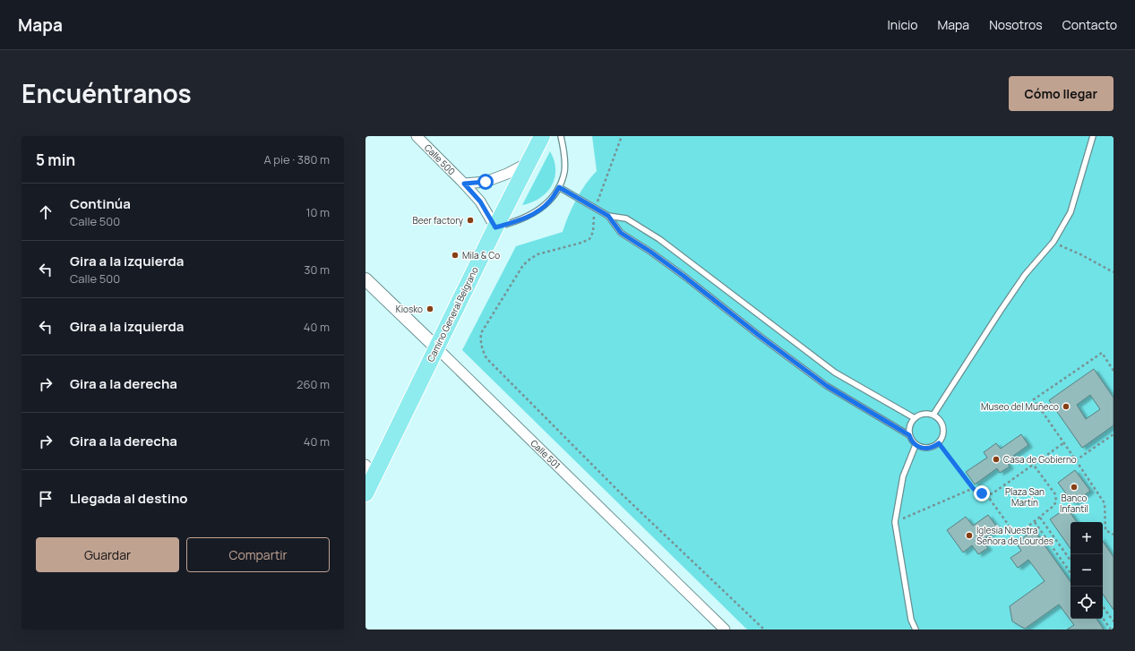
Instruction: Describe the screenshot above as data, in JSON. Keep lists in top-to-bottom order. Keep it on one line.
{"streets":{"main road":["Camino General Belgrano"],"street":["Calle 500","Calle 501"]},"crossings":[["Calle 500","Camino General Belgrano"],["Camino General Belgrano","Calle 501"]],"parks":["Plaza San Martín"],"places":["Beer factory","Mila & Co","Kiosko","Museo del Muñeco","Casa de Gobierno","Banco Infantil","Iglesia Nuestra Señora de Lourdes"],"page":{"header":"Mapa","nav":["Inicio","Mapa","Nosotros","Contacto"],"title":"Encuéntranos","buttons":["Cómo llegar",["Guardar","Compartir"]],"heading":["5 min","A pie · 380 m"],"list":[["Continúa","Calle 500","10 m"],["Gira a la izquierda","Calle 500","30 m"],["Gira a la izquierda","40 m"],["Gira a la derecha","260 m"],["Gira a la derecha","40 m"],"Llegada al destino"],"map_buttons":["+","−"]}}
